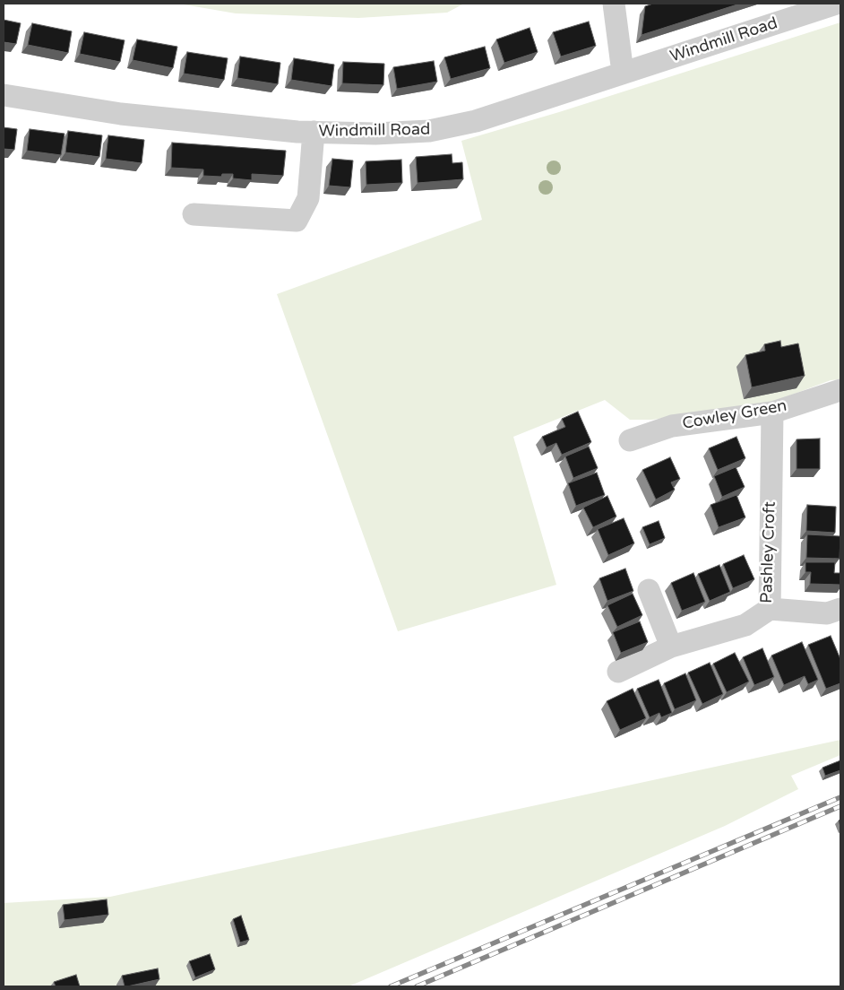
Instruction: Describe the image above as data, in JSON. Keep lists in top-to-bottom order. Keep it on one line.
{"streets":{"street":["Windmill Road","Cowley Green","Pashley Croft"]},"crossings":[["Cowley Green","Pashley Croft"]]}
